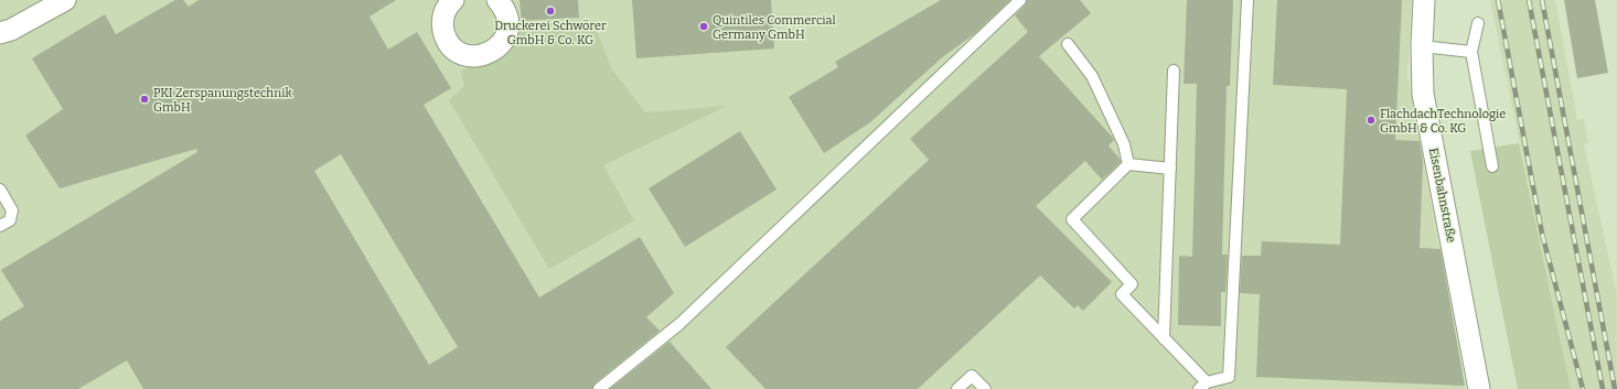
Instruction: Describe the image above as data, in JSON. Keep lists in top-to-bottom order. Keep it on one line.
{"streets":{"street":["Eisenbahnstraße"]},"places":["Druckerei Schwörer GmbH & Co. KG","Quintiles Commercial Germany GmbH","PKI Zerspanungstechnik GmbH","FlachdachTechnologie GmbH & Co. KG"]}
